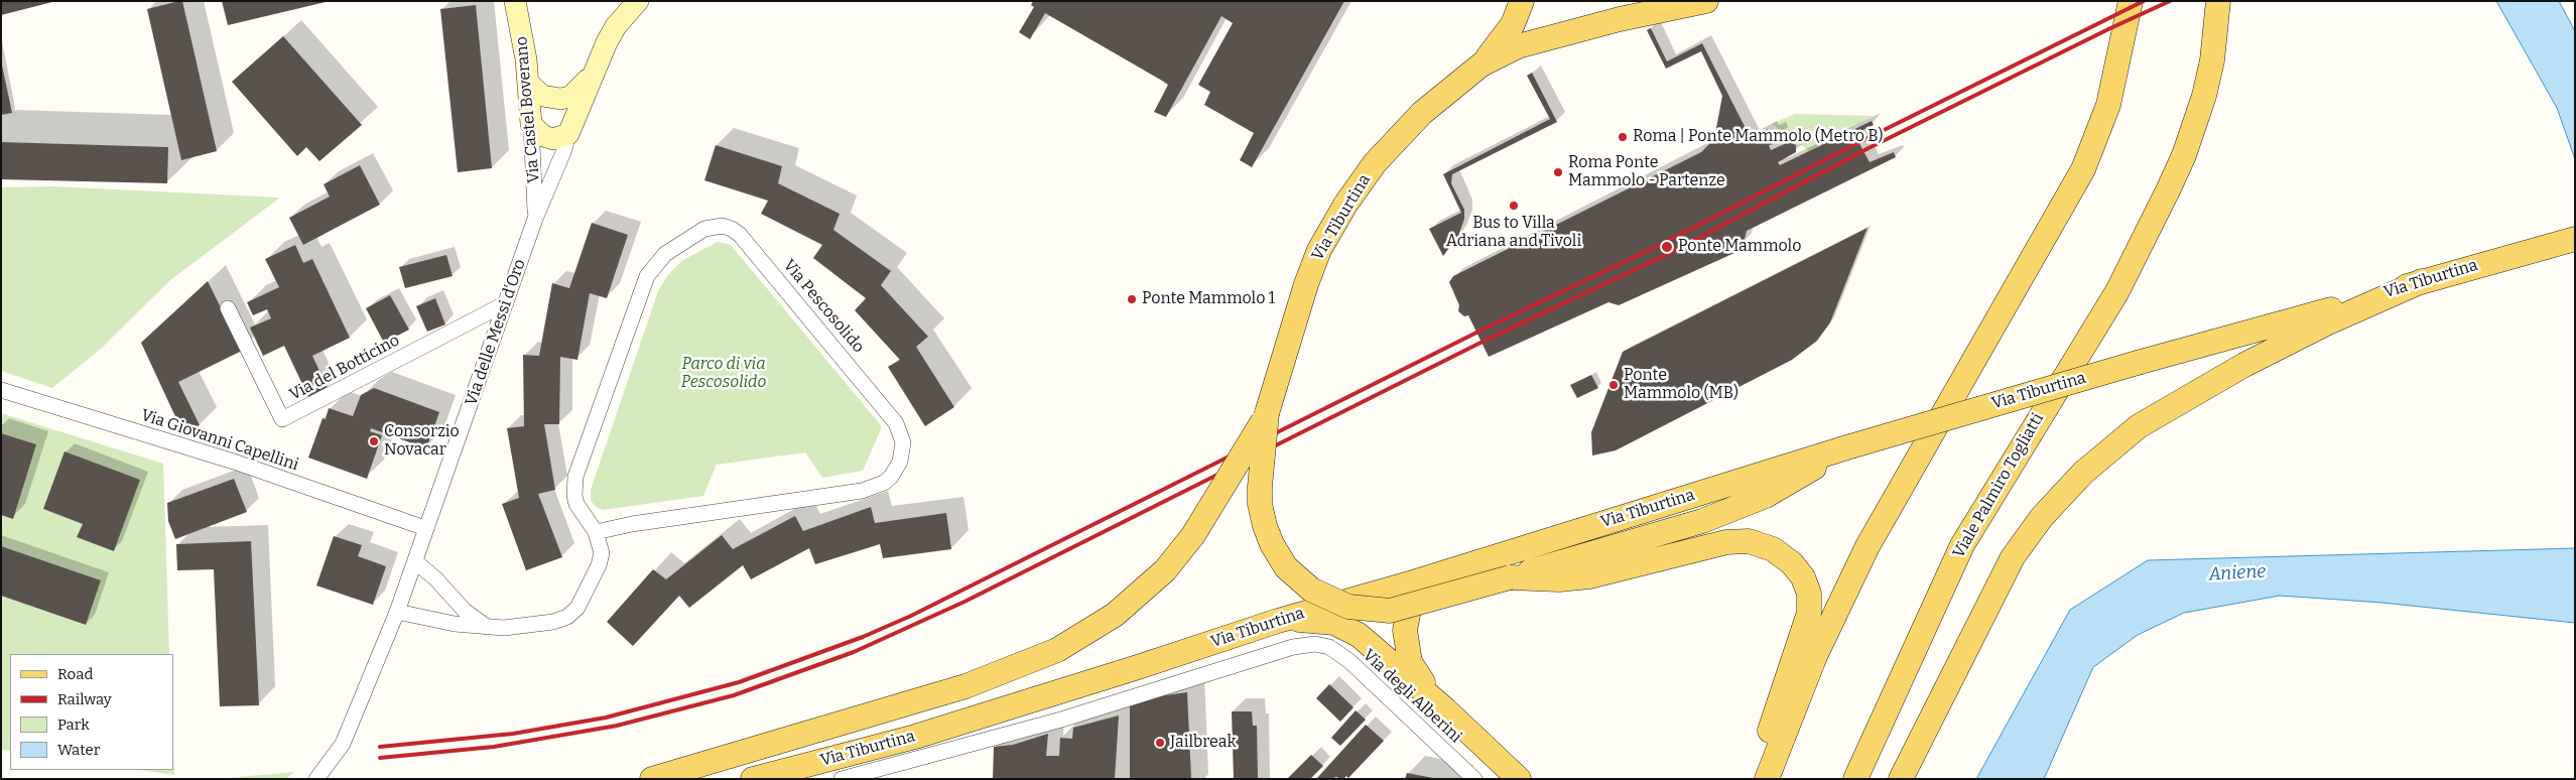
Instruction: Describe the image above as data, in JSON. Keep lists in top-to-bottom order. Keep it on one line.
{"streets":{"main road":["Via Tiburtina","Viale Palmiro Togliatti"],"street":["Via Castel Boverano","Via Pescosolido","Via delle Messi d'Oro","Via del Botticino","Via Giovanni Capellini","Via degli Alberini"]},"crossings":[["Via Castel Boverano","Via delle Messi d'Oro"],["Via Tiburtina","Via degli Alberini"],["Via Pescosolido","Via delle Messi d'Oro"],["Via delle Messi d'Oro","Via del Botticino"],["Via delle Messi d'Oro","Via Giovanni Capellini"]],"water":["Aniene"],"parks":["Parco di via Pescosolido"],"places":["Roma | Ponte Mammolo (Metro B)","Roma Ponte Mammolo - Partenze","Bus to Villa Adriana and Tivoli","Ponte Mammolo","Ponte Mammolo 1","Ponte Mammolo (MB)","Consorzio Novacar","Jailbreak"],"legend":["Road","Railway","Park","Water"]}
